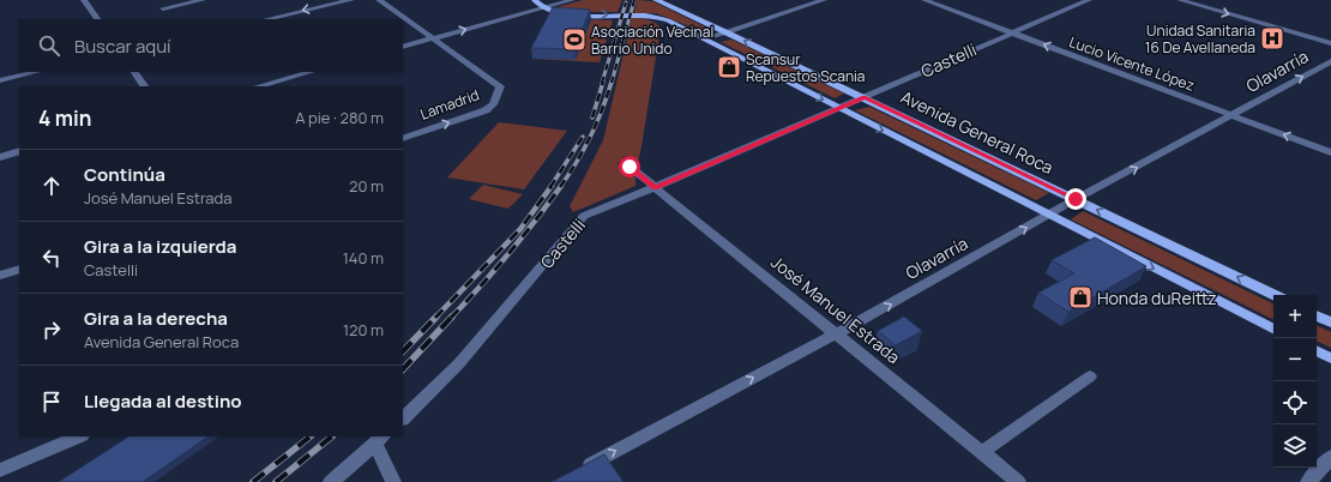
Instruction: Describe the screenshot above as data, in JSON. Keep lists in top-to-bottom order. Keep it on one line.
{"streets":{"main road":["Avenida General Roca"],"street":["Castelli","Lucio Vicente López","Olavarría","Lamadrid","José Manuel Estrada"]},"crossings":[["Castelli","Lucio Vicente López"],["Castelli","Avenida General Roca"],["Castelli","José Manuel Estrada"],["Lucio Vicente López","Olavarría"],["Olavarría","Avenida General Roca"],["Olavarría","José Manuel Estrada"]],"one_way":["Olavarría"],"places":{"hospital":["Unidad Sanitaria 16 De Avellaneda"],"sports":["Asociación Vecinal Barrio Unido"],"shop":["Scansur Repuestos Scania","Honda duReittz"]},"page":{"search":"Buscar aquí","heading":["4 min","A pie · 280 m"],"list":[["Continúa","José Manuel Estrada","20 m"],["Gira a la izquierda","Castelli","140 m"],["Gira a la derecha","Avenida General Roca","120 m"],"Llegada al destino"],"map_buttons":["+","−"]}}
